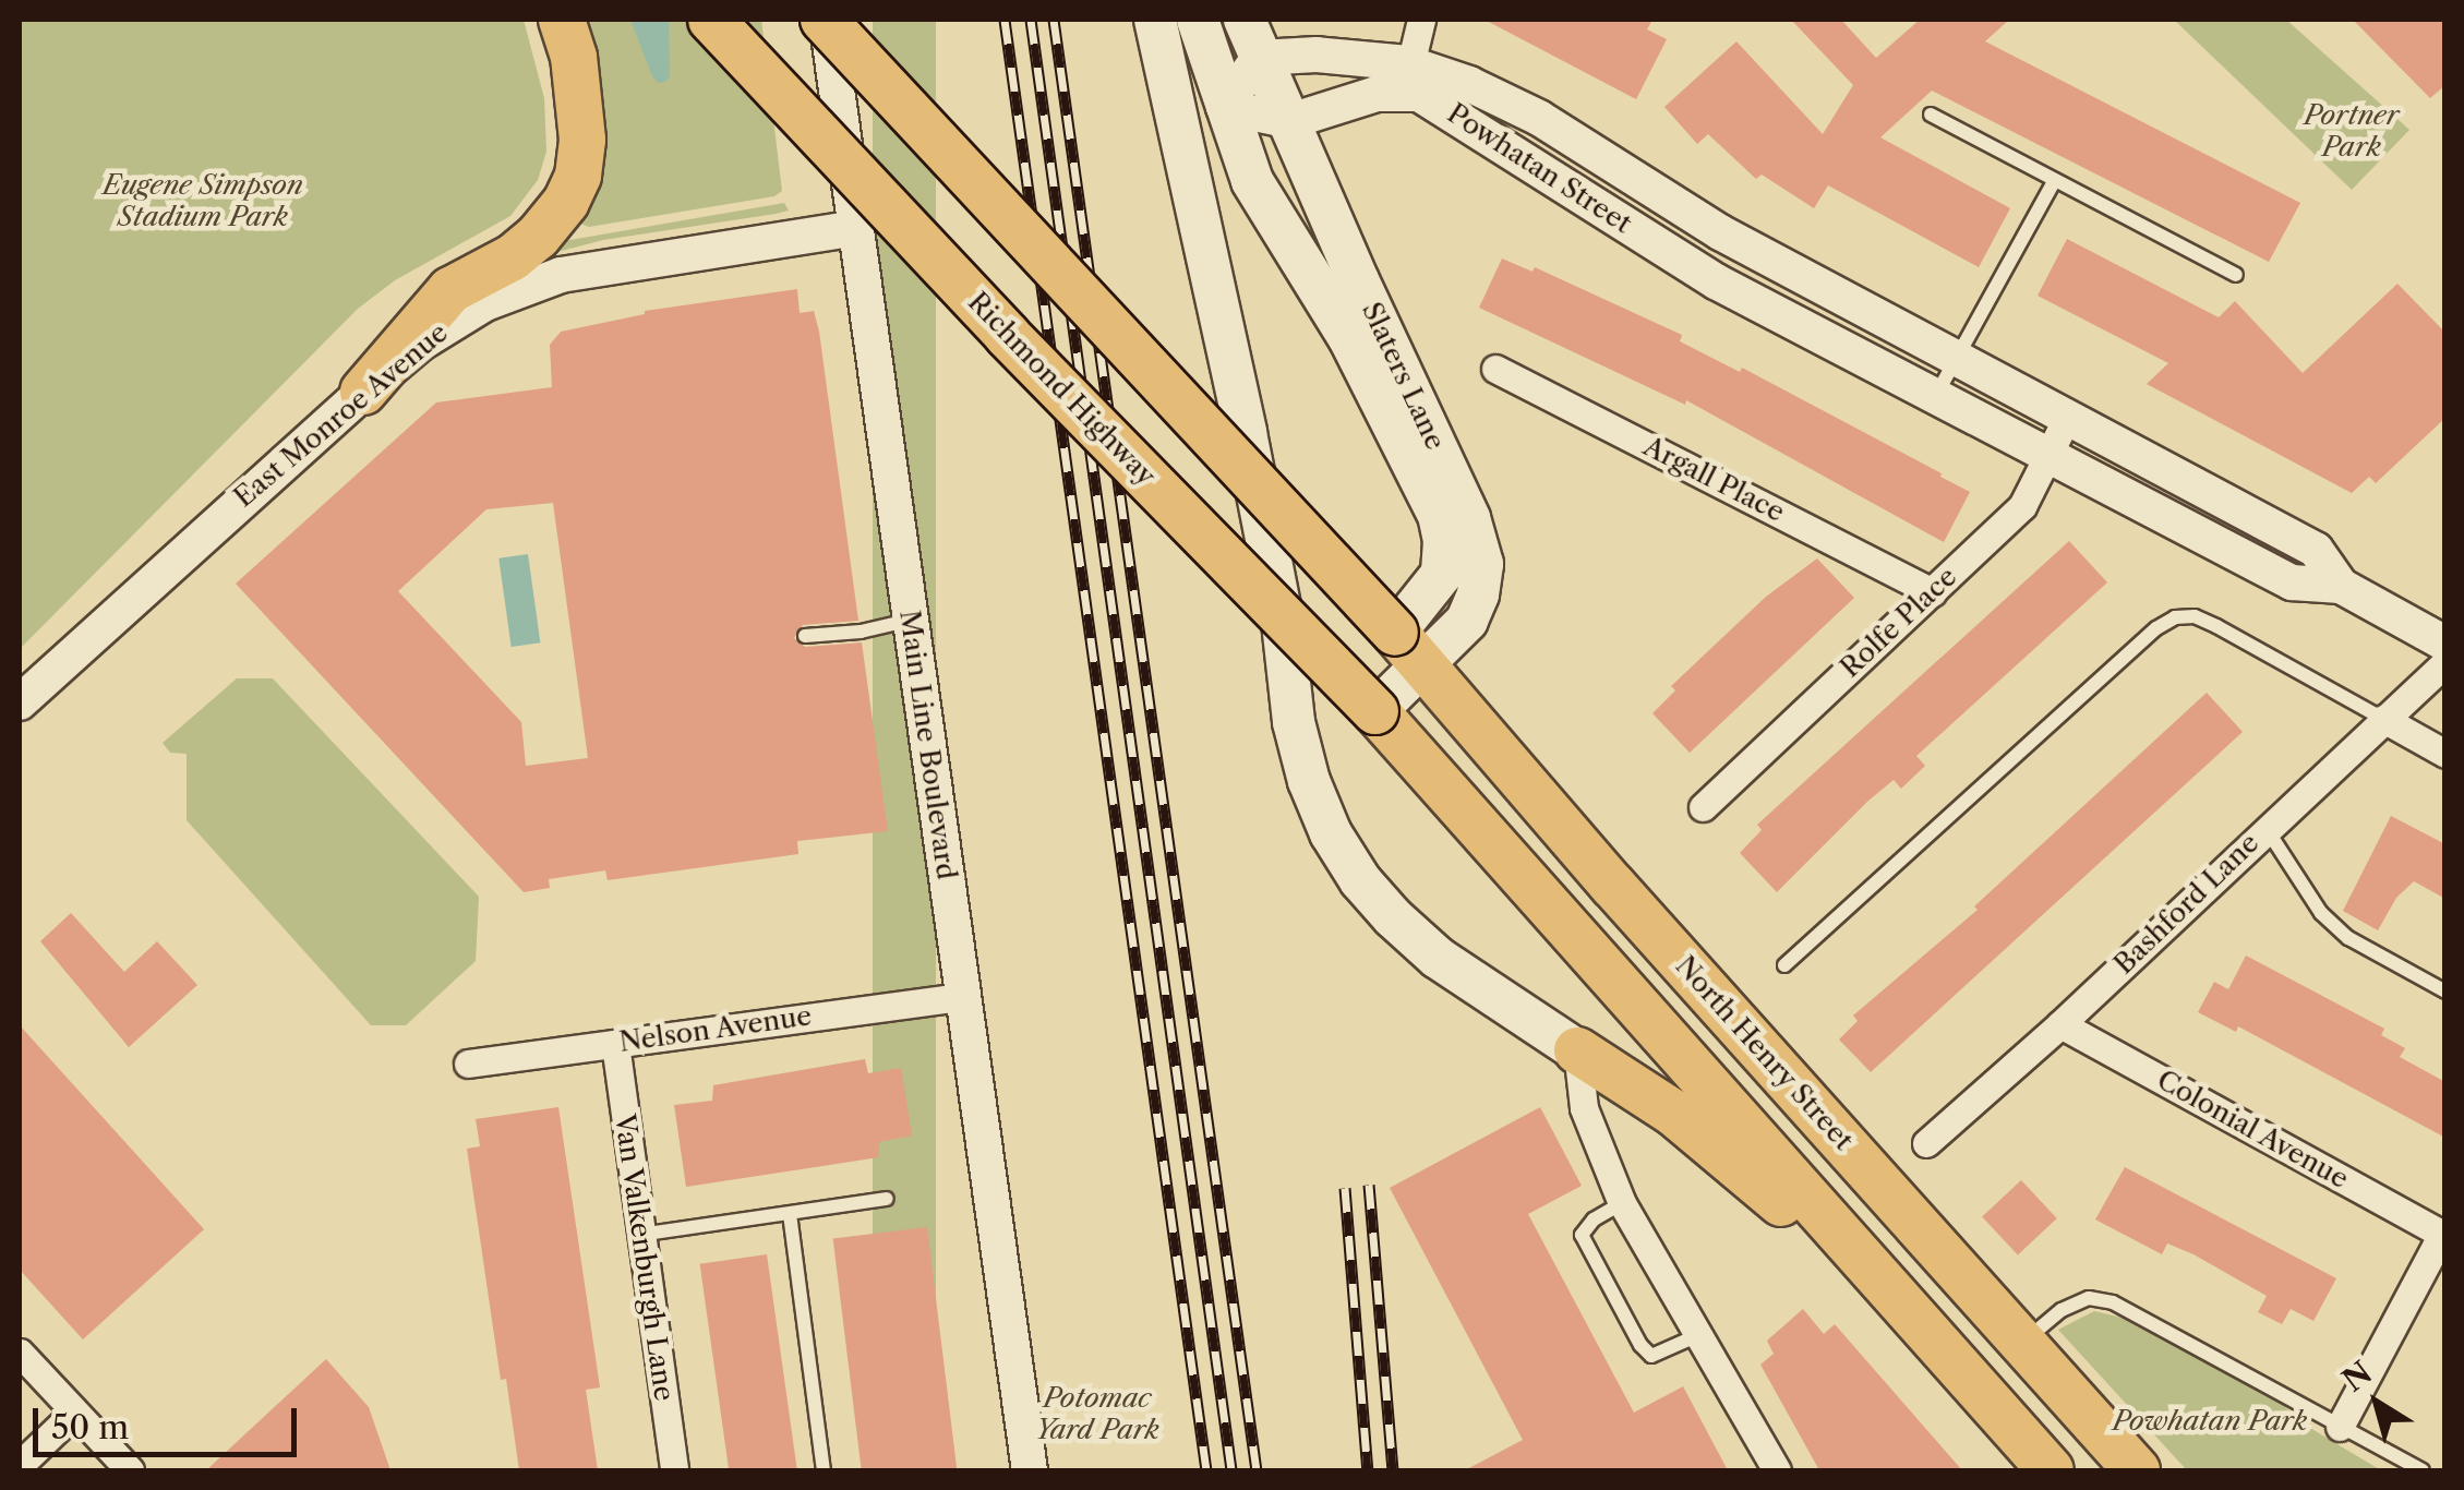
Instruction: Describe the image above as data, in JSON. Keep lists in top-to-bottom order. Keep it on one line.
{"streets":{"highway":["Richmond Highway","North Henry Street"],"main road":["Slaters Lane"],"street":["Powhatan Street","East Monroe Avenue","Argall Place","Rolfe Place","Main Line Boulevard","Bashford Lane","Nelson Avenue","Colonial Avenue","Van Valkenburgh Lane"]},"crossings":[["Powhatan Street","Slaters Lane"],["Powhatan Street","Rolfe Place"],["Slaters Lane","Richmond Highway"],["Slaters Lane","North Henry Street"],["East Monroe Avenue","Main Line Boulevard"],["Argall Place","Rolfe Place"],["Main Line Boulevard","Nelson Avenue"],["Bashford Lane","Colonial Avenue"],["Nelson Avenue","Van Valkenburgh Lane"]],"parks":["Portner Park","Eugene Simpson Stadium Park","Potomac Yard Park","Powhatan Park"],"scale_bar":"50 m","north":"top left"}
